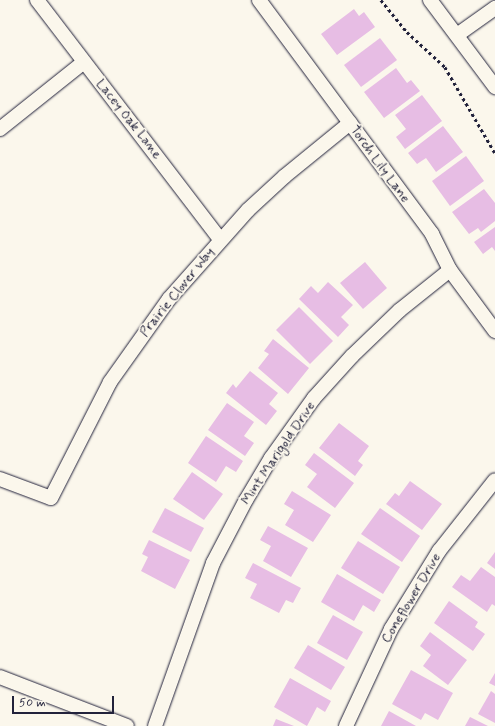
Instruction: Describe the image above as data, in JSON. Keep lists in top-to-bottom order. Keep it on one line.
{"streets":{"street":["Lacey Oak Lane","Torch Lily Lane","Prairie Clover Way","Mint Marigold Drive","Coneflower Drive"]},"crossings":[["Lacey Oak Lane","Prairie Clover Way"],["Torch Lily Lane","Prairie Clover Way"],["Torch Lily Lane","Mint Marigold Drive"]],"scale_bar":"50 m"}
